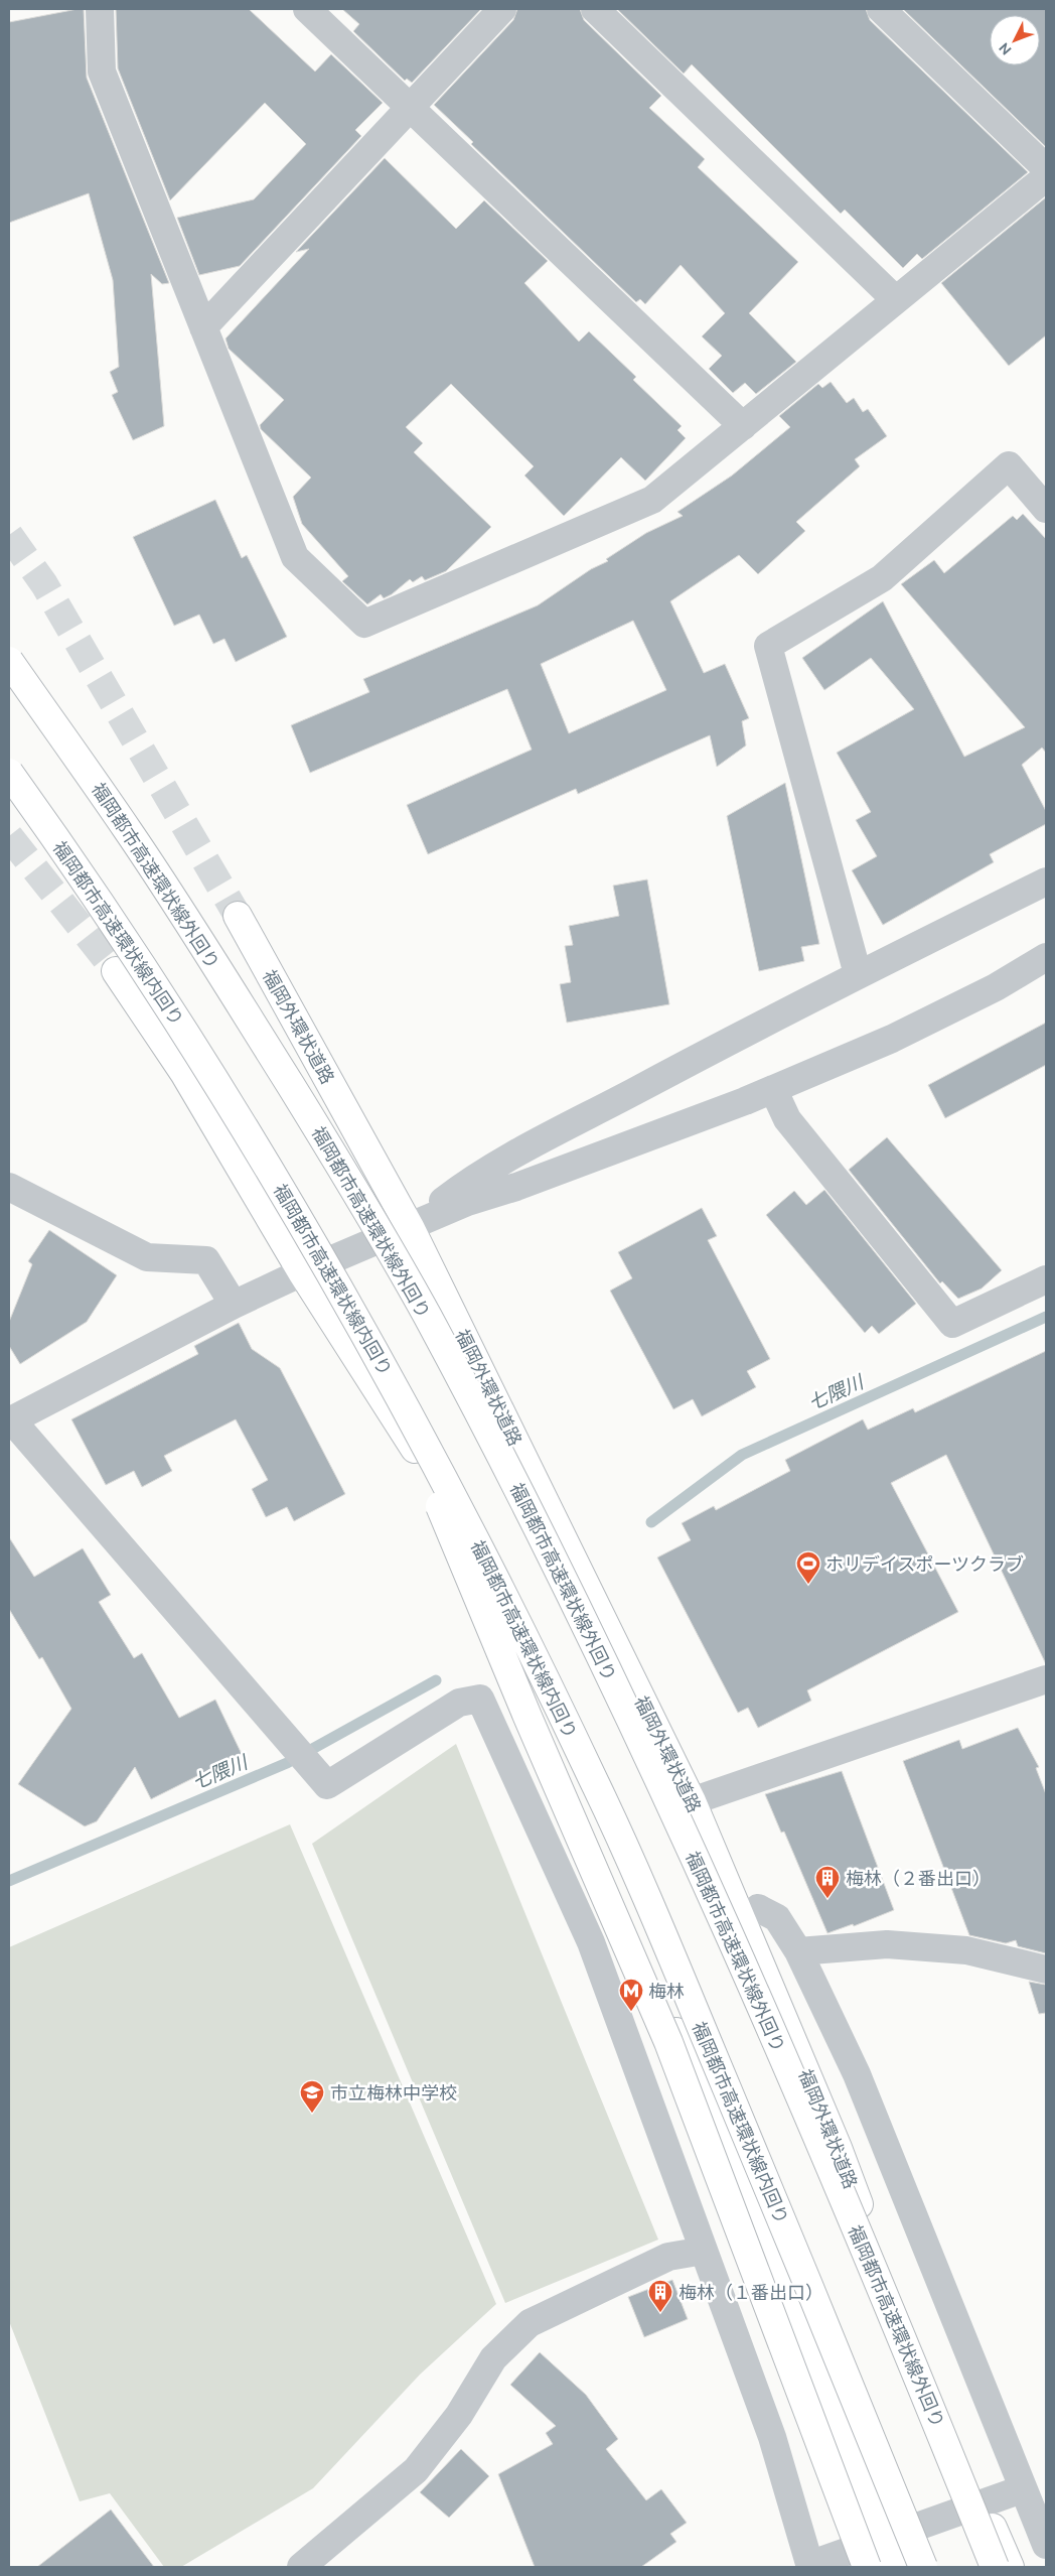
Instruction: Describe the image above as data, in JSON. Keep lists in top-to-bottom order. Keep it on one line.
{"streets":{"highway":["福岡都市高速環状線外回り","福岡都市高速環状線内回り","福岡外環状道路"]},"water":["七隈川"],"places":{"sports":["ホリデイスポーツクラブ"],"building":["梅林（２番出口）","梅林（１番出口）"],"metro station":["梅林"],"school or university":["市立梅林中学校"]},"north":"bottom left"}
